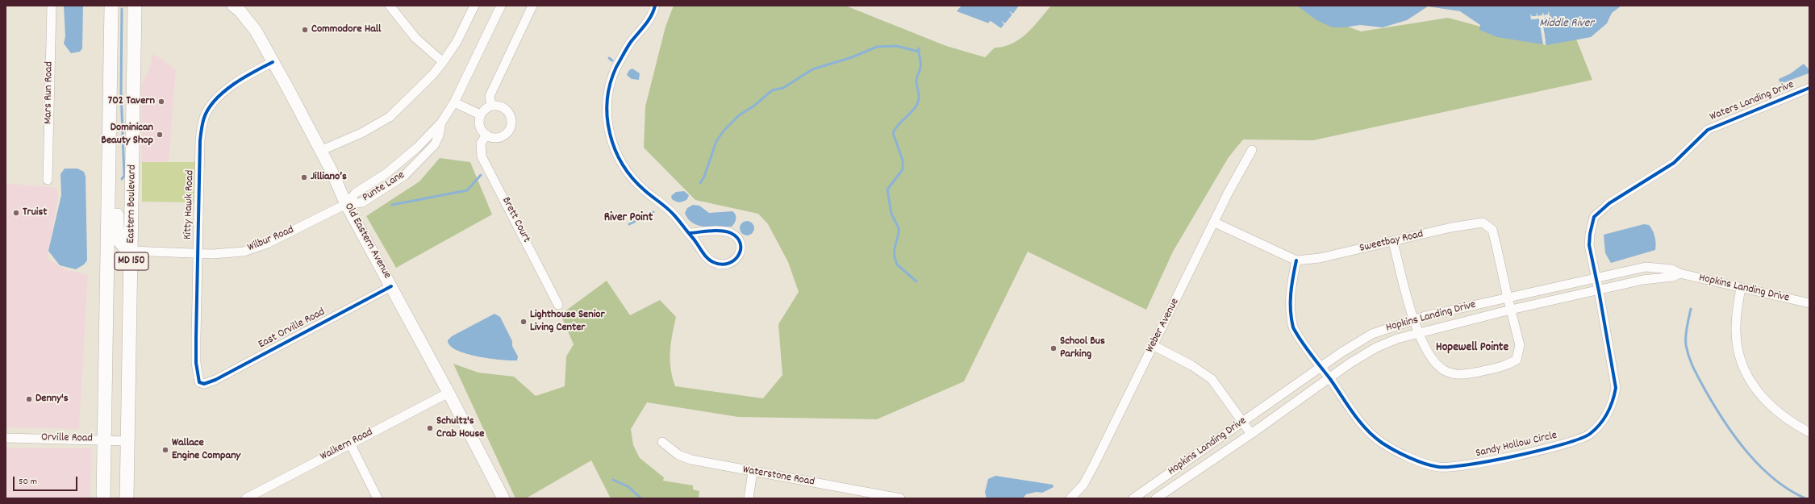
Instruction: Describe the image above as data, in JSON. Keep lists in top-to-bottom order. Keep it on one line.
{"streets":{"main road":["Eastern Boulevard","MD 150"],"street":["Mars Run Road","Waters Landing Drive","Punte Lane","Kitty Hawk Road","Brett Court","Wilbur Road","Old Eastern Avenue","Sweetbay Road","Hopkins Landing Drive","Weber Avenue","East Orville Road","Orville Road","Walkern Road","Sandy Hollow Circle","Waterstone Road"]},"crossings":[["Waters Landing Drive","Hopkins Landing Drive"],["Waters Landing Drive","Sandy Hollow Circle"],["Punte Lane","Wilbur Road"],["Punte Lane","Old Eastern Avenue"],["Eastern Boulevard","Wilbur Road"],["Eastern Boulevard","Orville Road"],["Kitty Hawk Road","Wilbur Road"],["Kitty Hawk Road","Old Eastern Avenue"],["Kitty Hawk Road","East Orville Road"],["Wilbur Road","Old Eastern Avenue"],["Old Eastern Avenue","East Orville Road"],["Old Eastern Avenue","Walkern Road"],["Sweetbay Road","Hopkins Landing Drive"],["Sweetbay Road","Sandy Hollow Circle"],["Hopkins Landing Drive","Sandy Hollow Circle"]],"districts":["River Point","Hopewell Pointe"],"water":["Middle River"],"places":["Commodore Hall","702 Tavern","Dominican Beauty Shop","Jilliano’s","Truist","Lighthouse Senior Living Center","School Bus Parking","Denny's","Schultz's Crab House","Wallace Engine Company"],"scale_bar":"50 m"}
